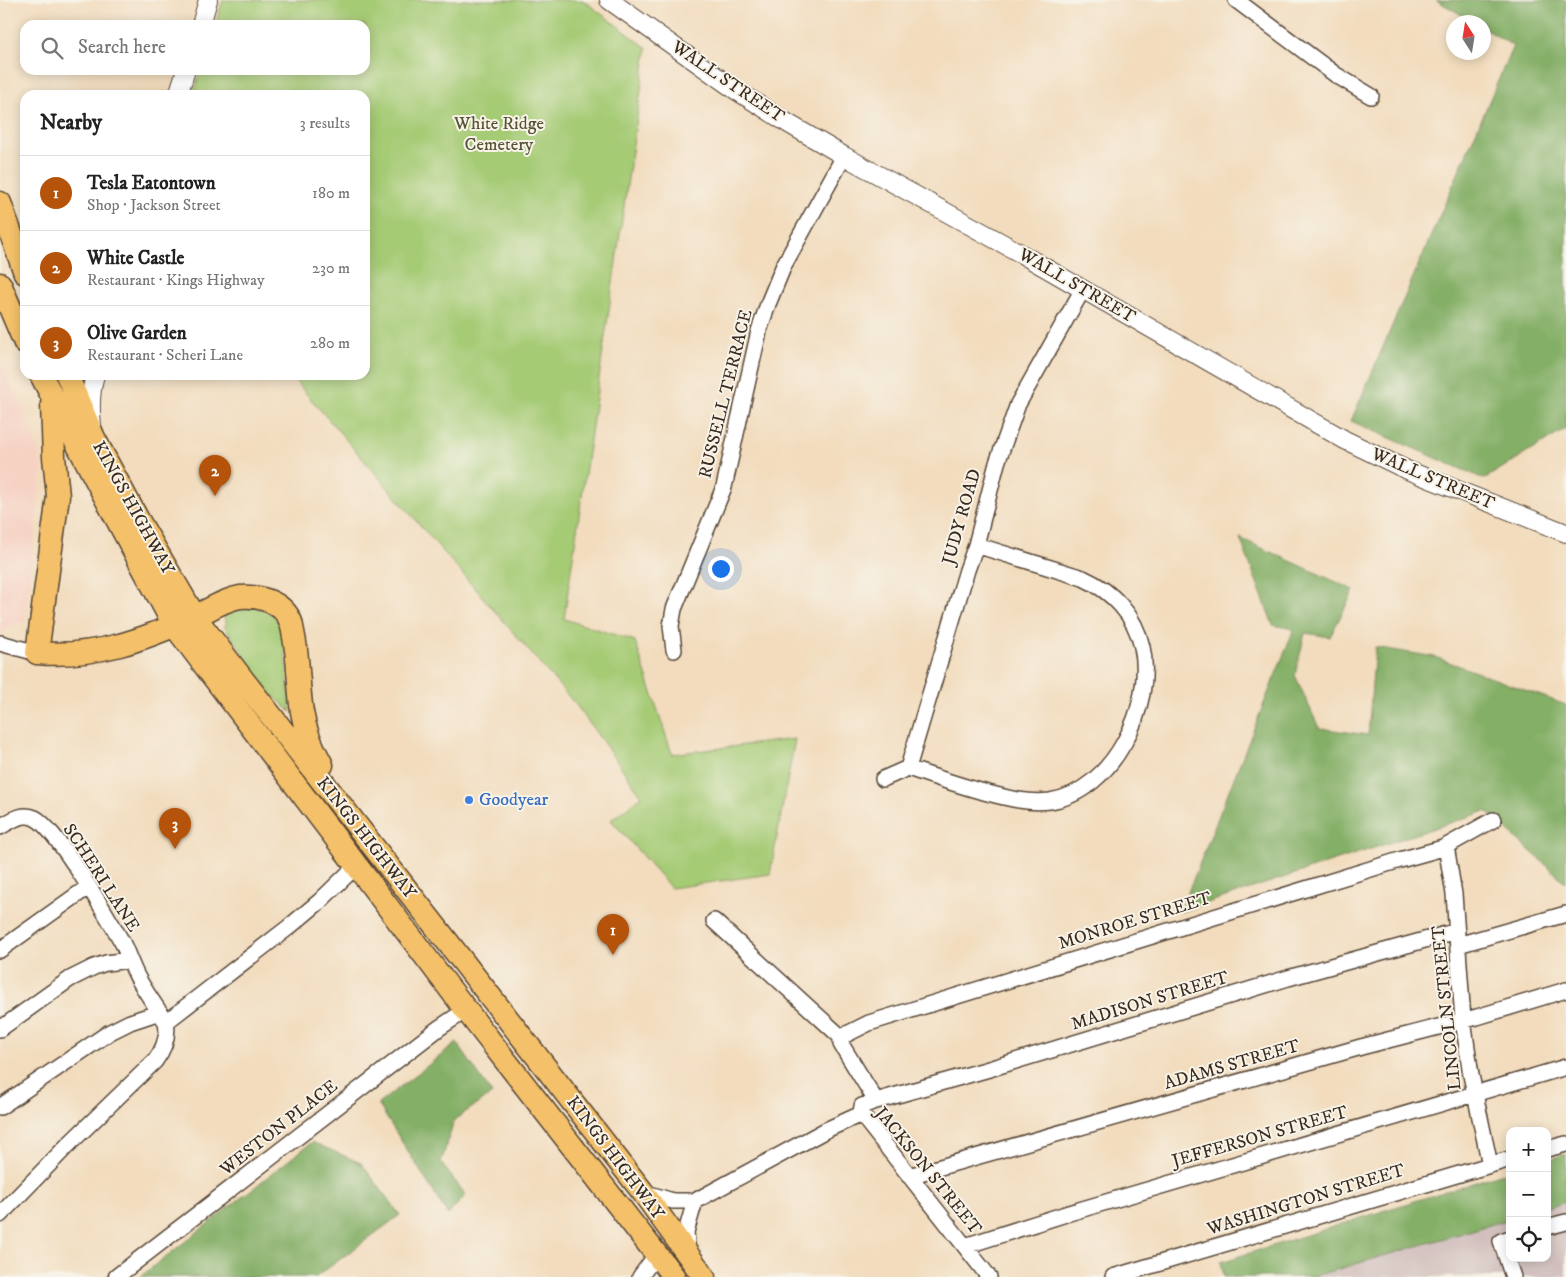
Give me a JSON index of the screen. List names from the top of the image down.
{
  "streets": {
    "main road": ["KINGS HIGHWAY"],
    "street": [
      "WALL STREET",
      "RUSSELL TERRACE",
      "JUDY ROAD",
      "SCHERI LANE",
      "MONROE STREET",
      "MADISON STREET",
      "LINCOLN STREET",
      "ADAMS STREET",
      "WESTON PLACE",
      "JEFFERSON STREET",
      "JACKSON STREET",
      "WASHINGTON STREET"
    ]
  },
  "crossings": [
    ["WALL STREET", "RUSSELL TERRACE"],
    ["WALL STREET", "JUDY ROAD"],
    ["KINGS HIGHWAY", "WESTON PLACE"],
    ["MONROE STREET", "LINCOLN STREET"],
    ["MONROE STREET", "JACKSON STREET"],
    ["MADISON STREET", "LINCOLN STREET"],
    ["MADISON STREET", "JACKSON STREET"],
    ["LINCOLN STREET", "ADAMS STREET"],
    ["LINCOLN STREET", "JEFFERSON STREET"],
    ["LINCOLN STREET", "WASHINGTON STREET"],
    ["ADAMS STREET", "JACKSON STREET"],
    ["JEFFERSON STREET", "JACKSON STREET"]
  ],
  "parks": ["White Ridge Cemetery"],
  "places": ["Goodyear"],
  "north": "top",
  "page": {
    "search": "Search here",
    "heading": ["Nearby", "3 results"],
    "list": [
      {
        "mark": "1",
        "name": "Tesla Eatontown",
        "note": "Shop · Jackson Street",
        "value": "180 m"
      },
      {
        "mark": "2",
        "name": "White Castle",
        "note": "Restaurant · Kings Highway",
        "value": "230 m"
      },
      {
        "mark": "3",
        "name": "Olive Garden",
        "note": "Restaurant · Scheri Lane",
        "value": "280 m"
      }
    ],
    "pins": ["2", "3", "1"],
    "map_buttons": ["+", "−"]
  }
}
